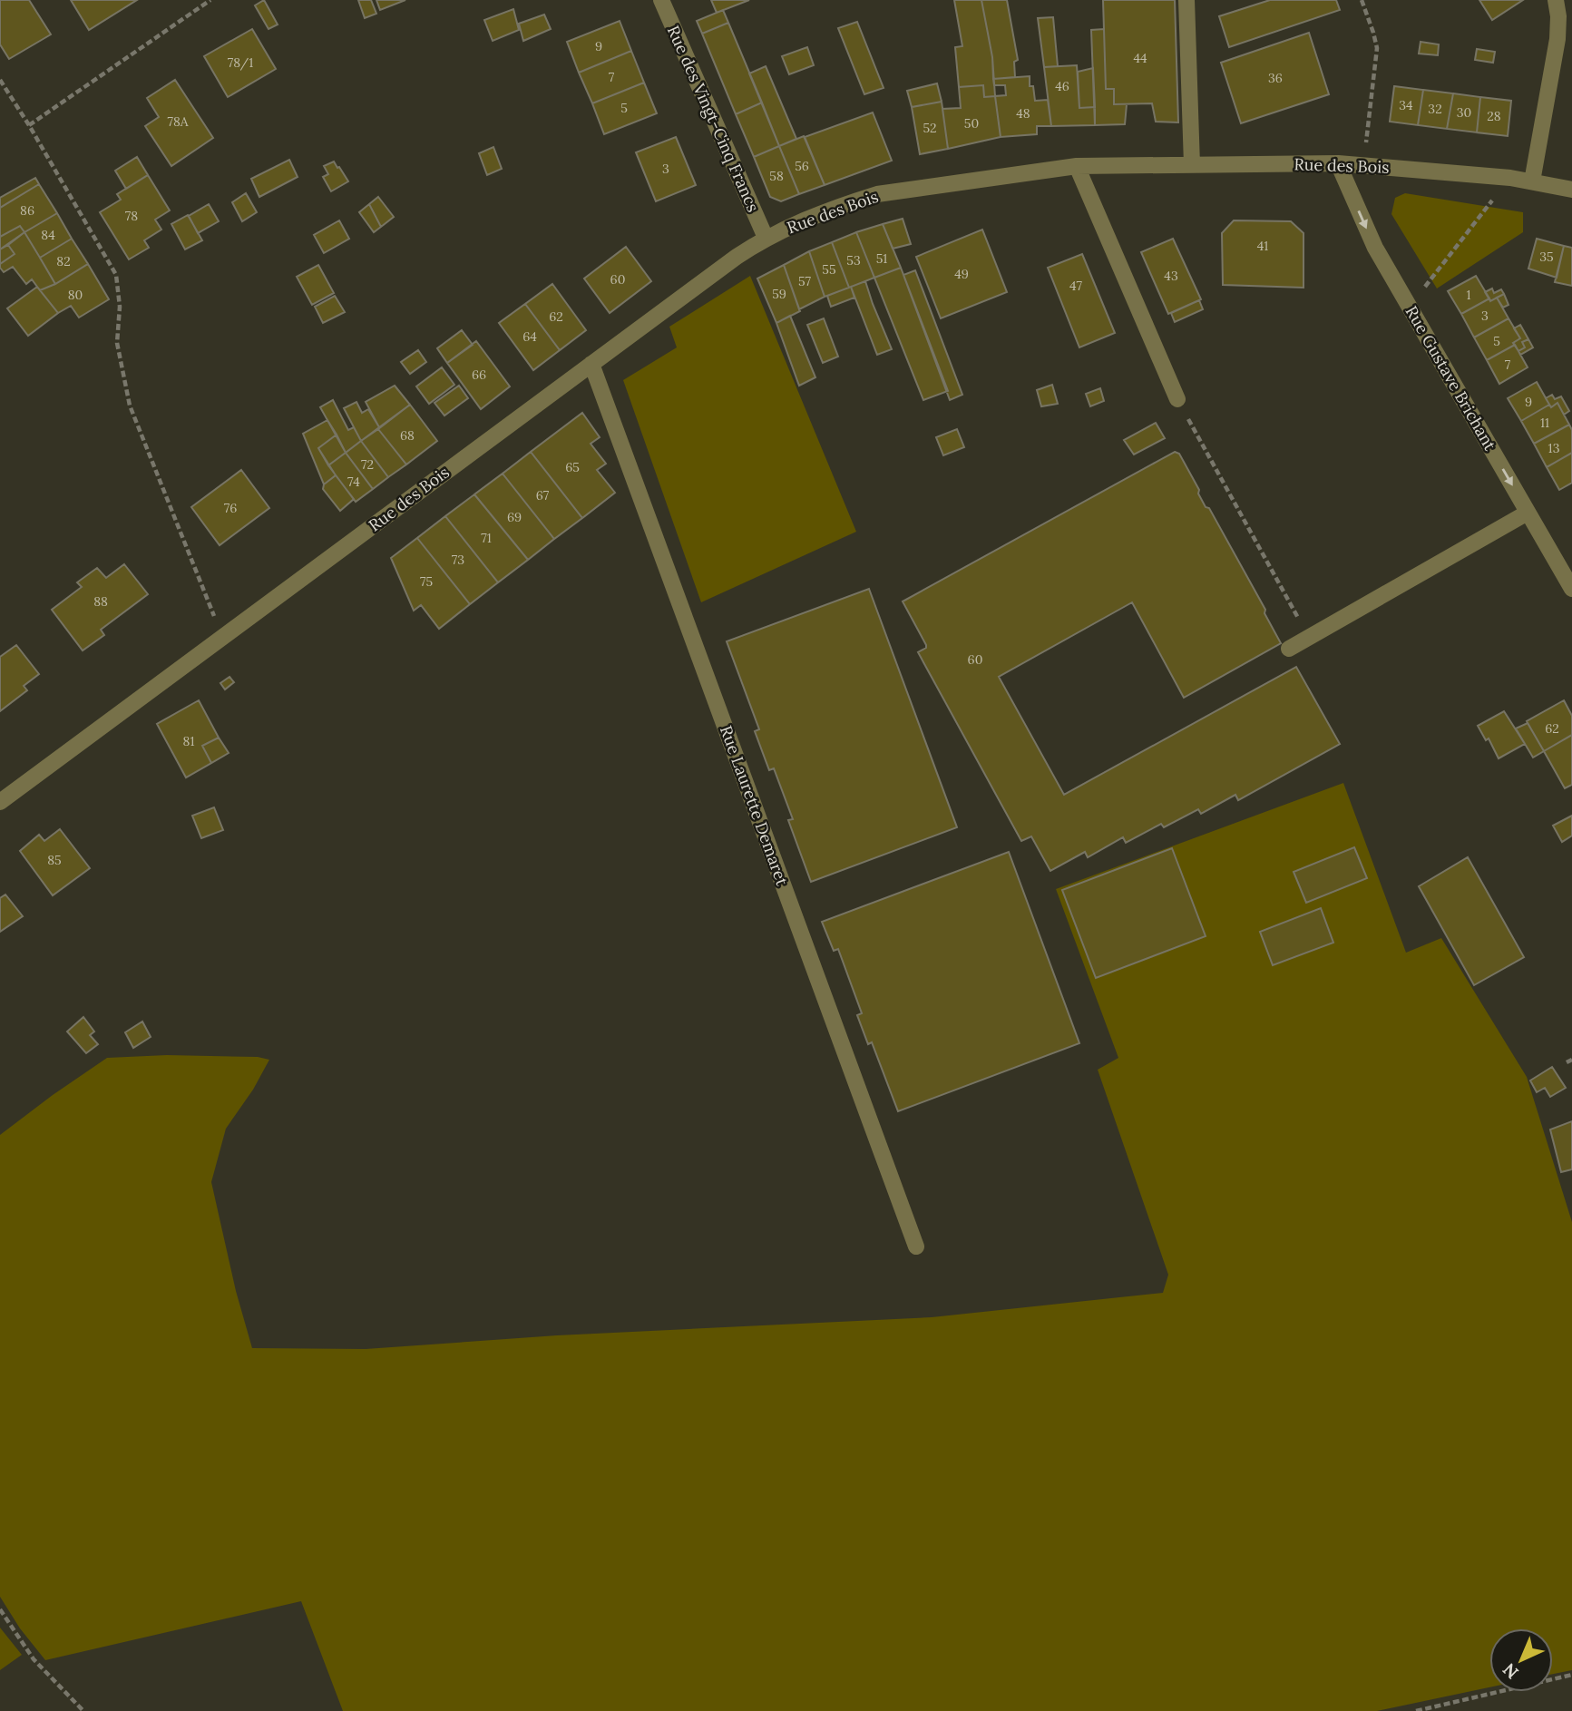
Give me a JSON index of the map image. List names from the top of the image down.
{
  "streets": {
    "street": [
      "Rue des Vingt-Cinq Francs",
      "Rue des Bois",
      "Rue Gustave Brichant",
      "Rue Laurette Demaret"
    ]
  },
  "crossings": [
    ["Rue des Vingt-Cinq Francs", "Rue des Bois"],
    ["Rue des Bois", "Rue Gustave Brichant"],
    ["Rue des Bois", "Rue Laurette Demaret"]
  ],
  "one_way": ["Rue Gustave Brichant"],
  "house_numbers": [
    "9",
    "44",
    "78/1",
    "7",
    "36",
    "46",
    "34",
    "5",
    "32",
    "30",
    "48",
    "28",
    "78A",
    "50",
    "52",
    "56",
    "3",
    "58",
    "86",
    "78",
    "84",
    "41",
    "35",
    "51",
    "53",
    "82",
    "55",
    "49",
    "43",
    "60",
    "57",
    "47",
    "59",
    "80",
    "1",
    "3",
    "62",
    "64",
    "5",
    "7",
    "66",
    "9",
    "11",
    "68",
    "13",
    "72",
    "65",
    "74",
    "67",
    "76",
    "69",
    "71",
    "73",
    "75",
    "88",
    "60",
    "62",
    "81",
    "85"
  ],
  "north": "bottom left"
}
